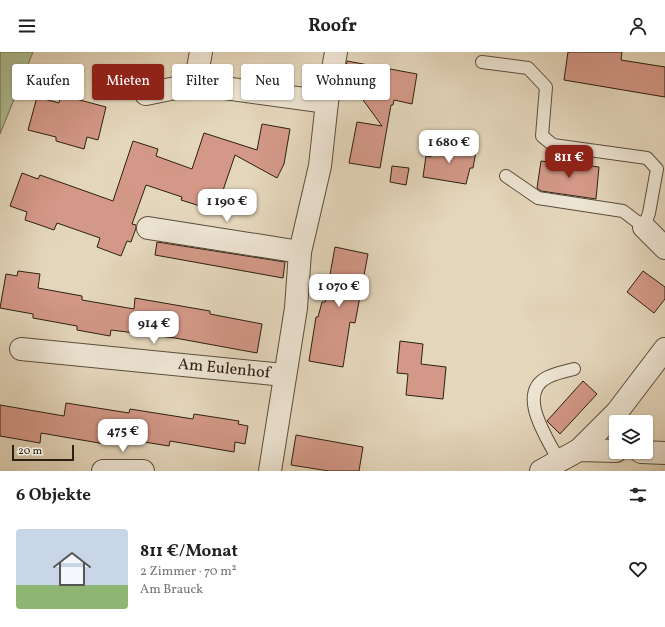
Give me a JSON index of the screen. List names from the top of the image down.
{
  "streets": {
    "street": ["Am Eulenhof"]
  },
  "scale_bar": "20 m",
  "page": {
    "header": "Roofr",
    "chip": [
      "Kaufen",
      "Mieten",
      "Filter",
      "Neu",
      "Wohnung"
    ],
    "price": [
      "1 680 €",
      "811 €",
      "1 190 €",
      "1 070 €",
      "914 €",
      "475 €"
    ],
    "scale": "20 m",
    "heading": "6 Objekte",
    "list": [
      {
        "name": "811 €/Monat",
        "note": "2 Zimmer · 70 m² · Am Brauck"
      }
    ]
  }
}
